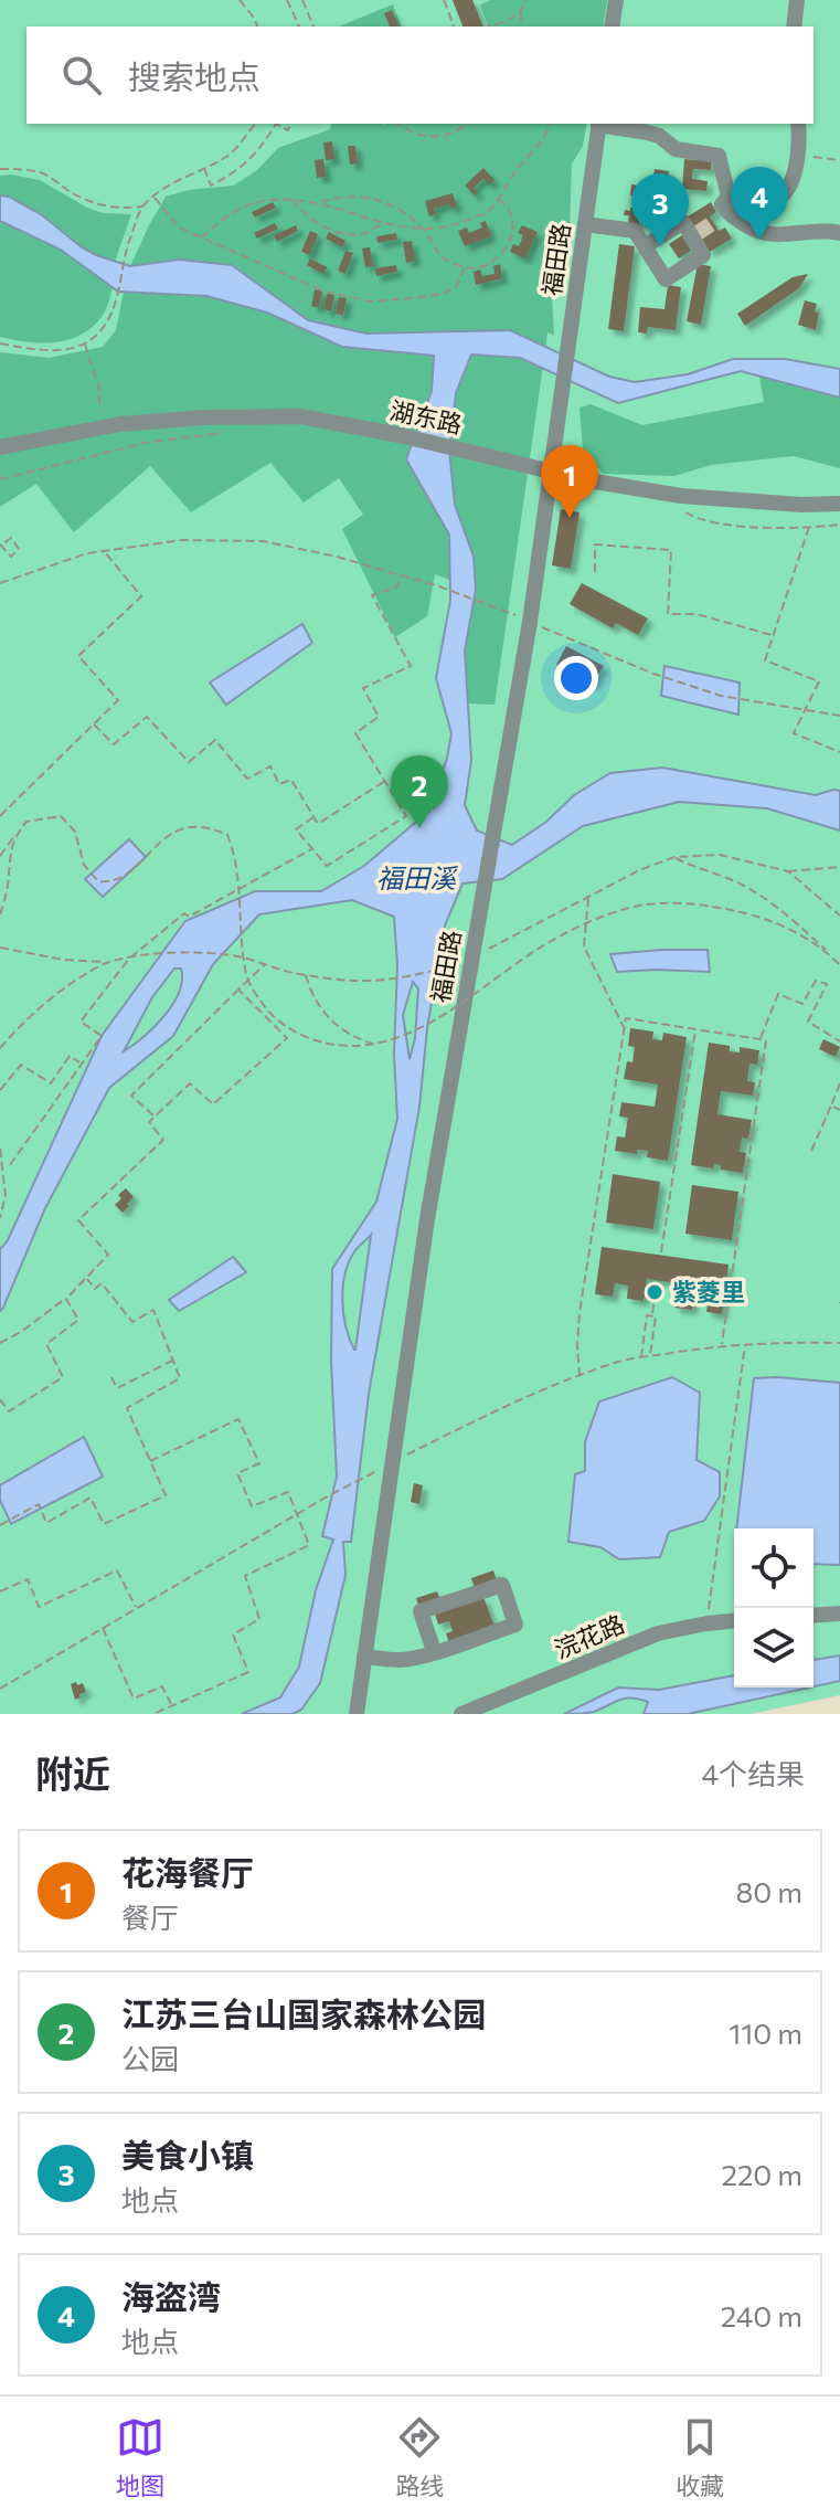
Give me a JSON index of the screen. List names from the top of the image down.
{
  "streets": {
    "street": ["福田路", "湖东路", "浣花路"]
  },
  "crossings": [
    ["福田路", "湖东路"]
  ],
  "water": ["福田溪"],
  "places": ["紫菱里"],
  "page": {
    "search": "搜索地点",
    "pins": [
      "4",
      "3",
      "1",
      "2"
    ],
    "heading": ["附近", "4个结果"],
    "list": [
      {
        "mark": "1",
        "name": "花海餐厅",
        "note": "餐厅",
        "value": "80 m"
      },
      {
        "mark": "2",
        "name": "江苏三台山国家森林公园",
        "note": "公园",
        "value": "110 m"
      },
      {
        "mark": "3",
        "name": "美食小镇",
        "note": "地点",
        "value": "220 m"
      },
      {
        "mark": "4",
        "name": "海盗湾",
        "note": "地点",
        "value": "240 m"
      }
    ],
    "nav": ["地图", "路线", "收藏"]
  }
}
